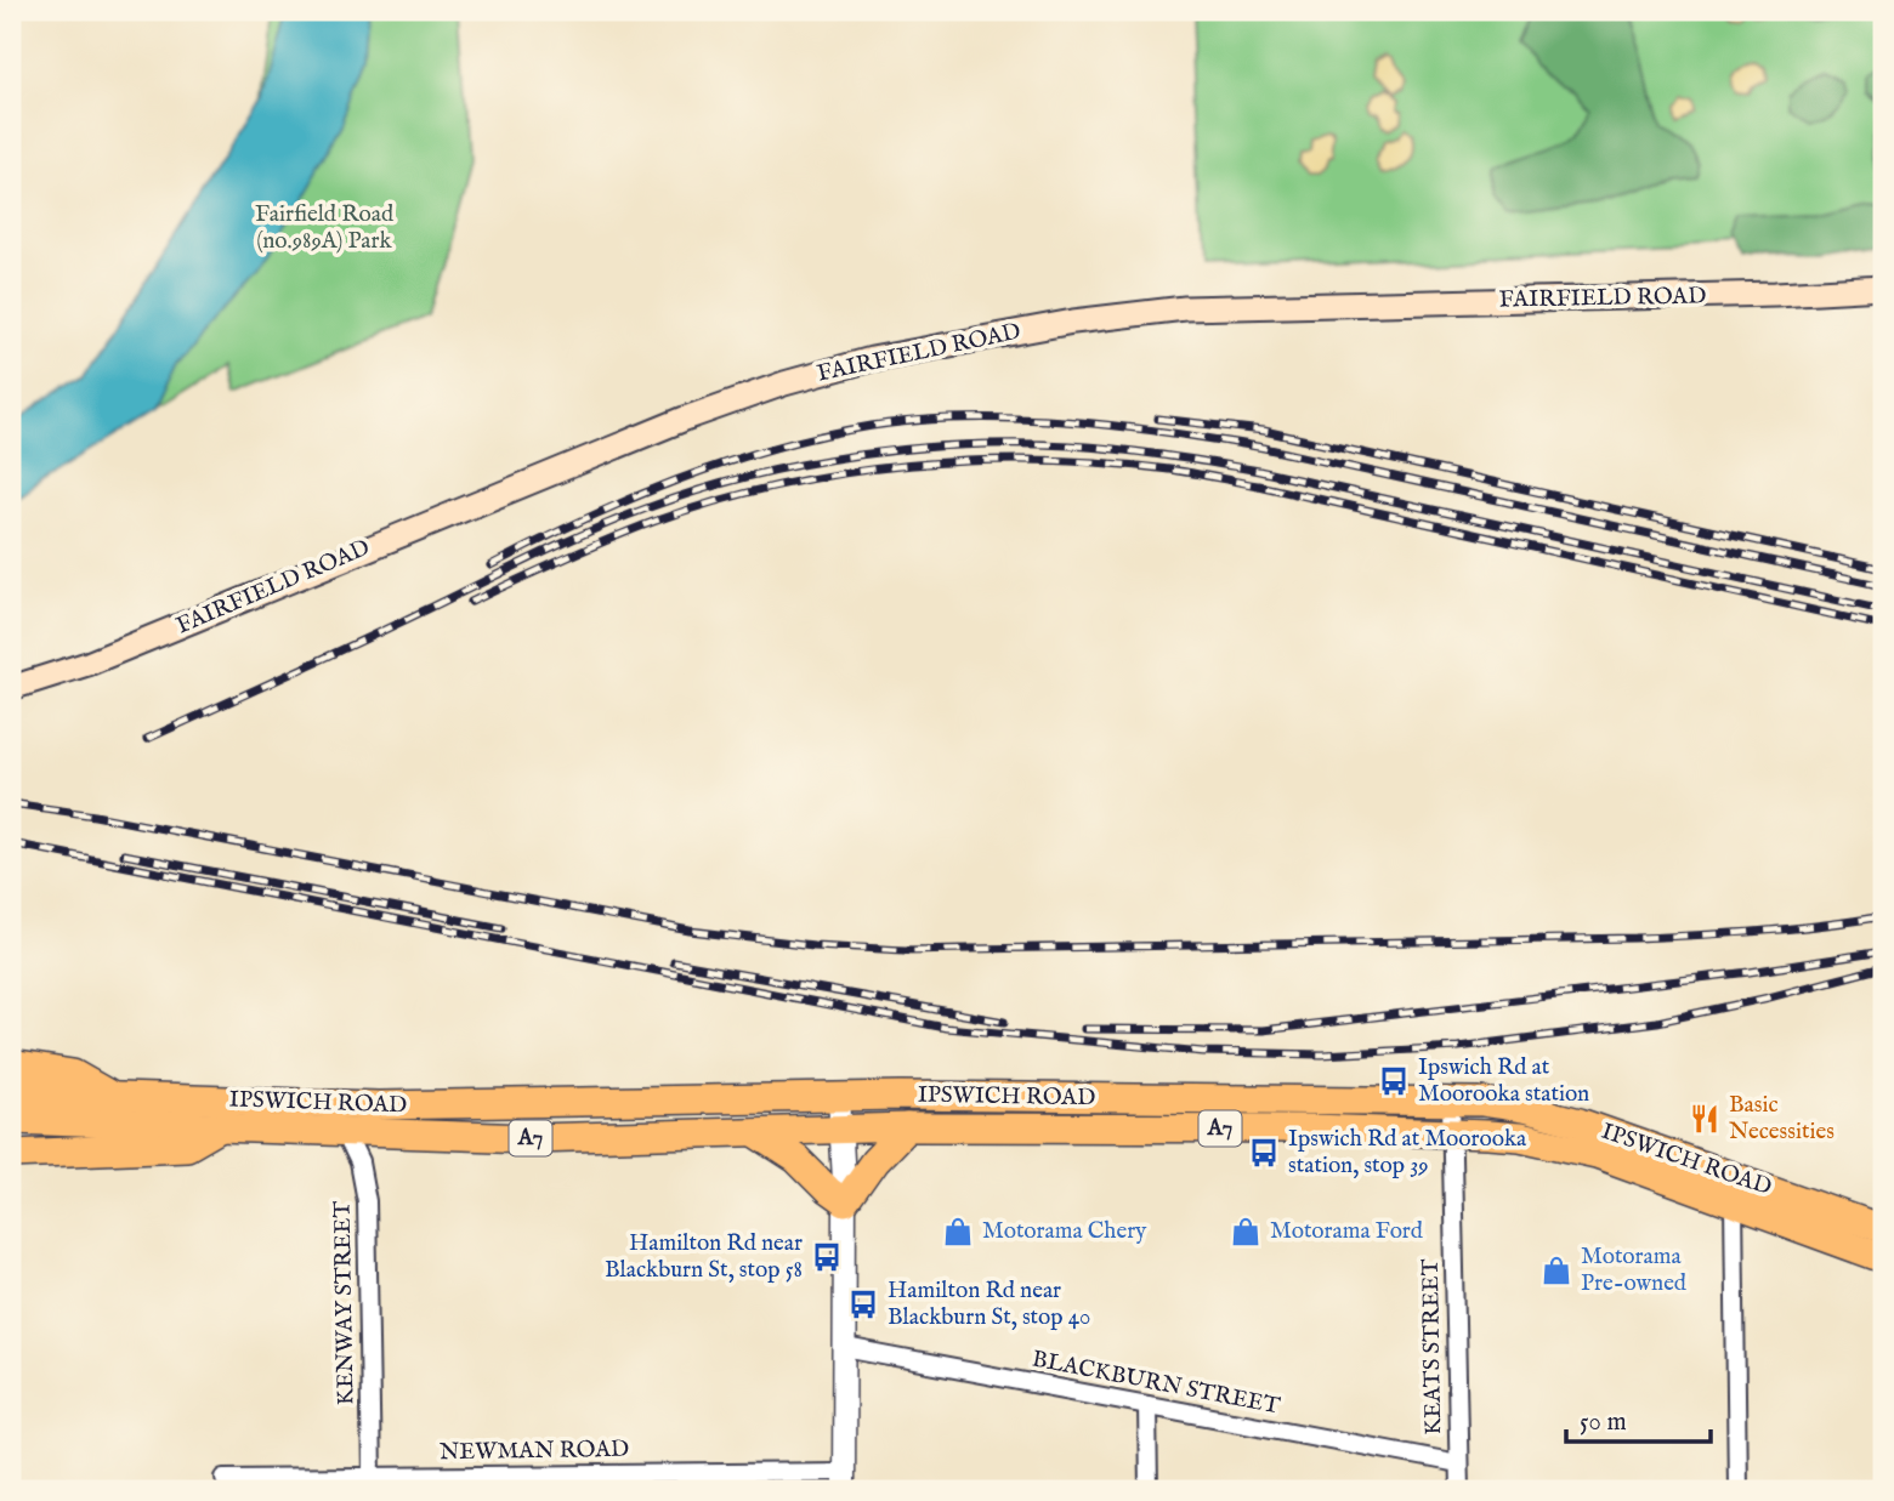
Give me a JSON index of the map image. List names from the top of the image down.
{
  "streets": {
    "highway": ["IPSWICH ROAD", "A7"],
    "main road": ["FAIRFIELD ROAD"],
    "street": [
      "KENWAY STREET",
      "KEATS STREET",
      "BLACKBURN STREET",
      "NEWMAN ROAD"
    ]
  },
  "crossings": [
    ["IPSWICH ROAD", "A7"],
    ["IPSWICH ROAD", "KENWAY STREET"],
    ["IPSWICH ROAD", "KEATS STREET"],
    ["KENWAY STREET", "NEWMAN ROAD"],
    ["KEATS STREET", "BLACKBURN STREET"]
  ],
  "parks": ["Fairfield Road (no.989A) Park"],
  "places": {
    "bus stop": [
      "Ipswich Rd at Moorooka station",
      "Ipswich Rd at Moorooka station, stop 39",
      "Hamilton Rd near Blackburn St, stop 58",
      "Hamilton Rd near Blackburn St, stop 40"
    ],
    "restaurant": ["Basic Necessities"],
    "shop": ["Motorama Chery", "Motorama Ford", "Motorama Pre-owned"]
  },
  "scale_bar": "50 m"
}
